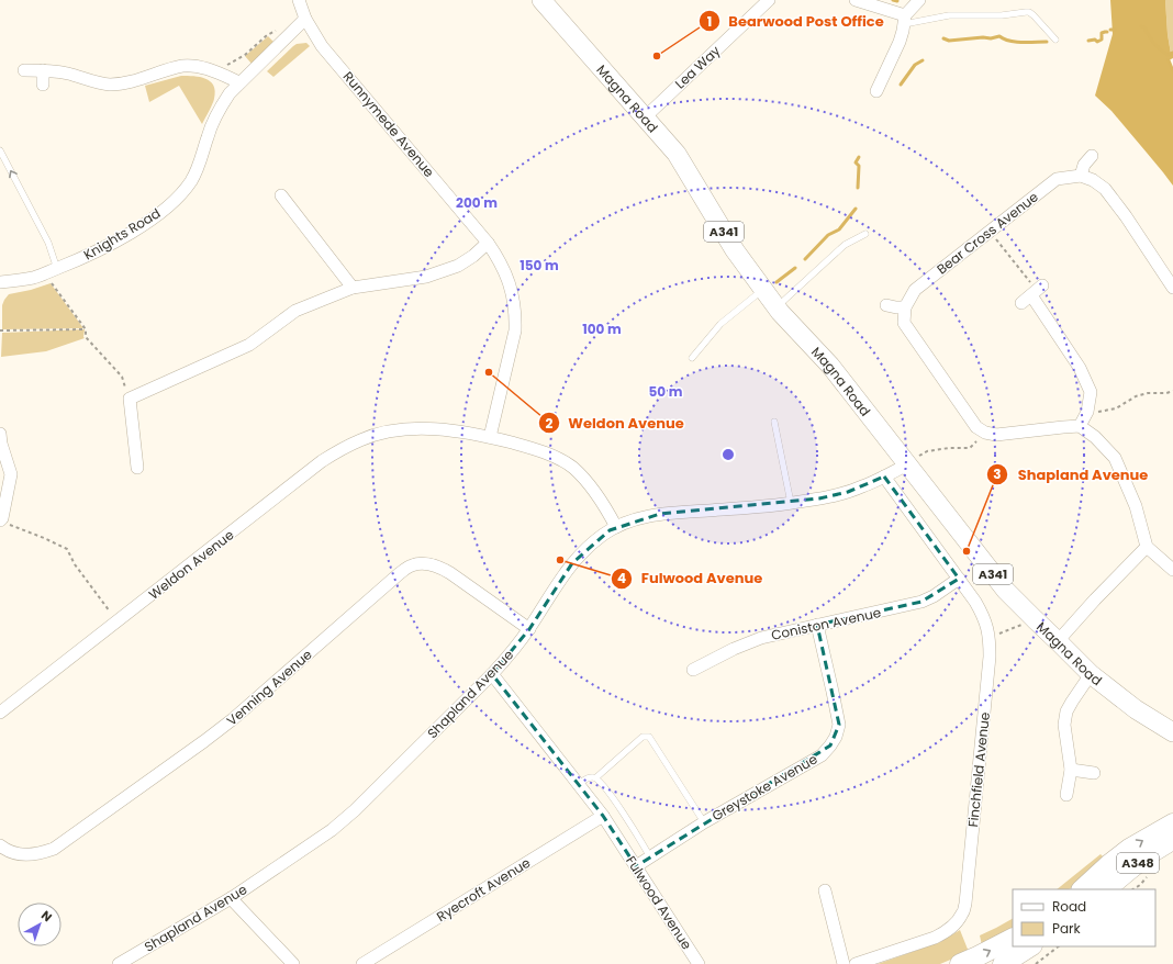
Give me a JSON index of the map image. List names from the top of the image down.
{
  "streets": {
    "highway": ["A348"],
    "main road": ["Magna Road", "A341"],
    "street": [
      "Lea Way",
      "Runnymede Avenue",
      "Bear Cross Avenue",
      "Knights Road",
      "Weldon Avenue",
      "Coniston Avenue",
      "Venning Avenue",
      "Shapland Avenue",
      "Finchfield Avenue",
      "Greystoke Avenue",
      "Ryecroft Avenue",
      "Fulwood Avenue"
    ]
  },
  "crossings": [
    ["Lea Way", "Magna Road"],
    ["Magna Road", "Shapland Avenue"],
    ["Runnymede Avenue", "Knights Road"],
    ["Runnymede Avenue", "Weldon Avenue"],
    ["Weldon Avenue", "Shapland Avenue"],
    ["Coniston Avenue", "Finchfield Avenue"],
    ["Coniston Avenue", "Greystoke Avenue"],
    ["Venning Avenue", "Shapland Avenue"],
    ["Shapland Avenue", "Fulwood Avenue"],
    ["Greystoke Avenue", "Fulwood Avenue"],
    ["Ryecroft Avenue", "Fulwood Avenue"]
  ],
  "places": [
    "Bearwood Post Office",
    "Weldon Avenue",
    "Shapland Avenue",
    "Fulwood Avenue"
  ],
  "legend": ["Road", "Park"],
  "north": "top right",
  "rings": [
    "200 m",
    "150 m",
    "100 m",
    "50 m"
  ]
}
